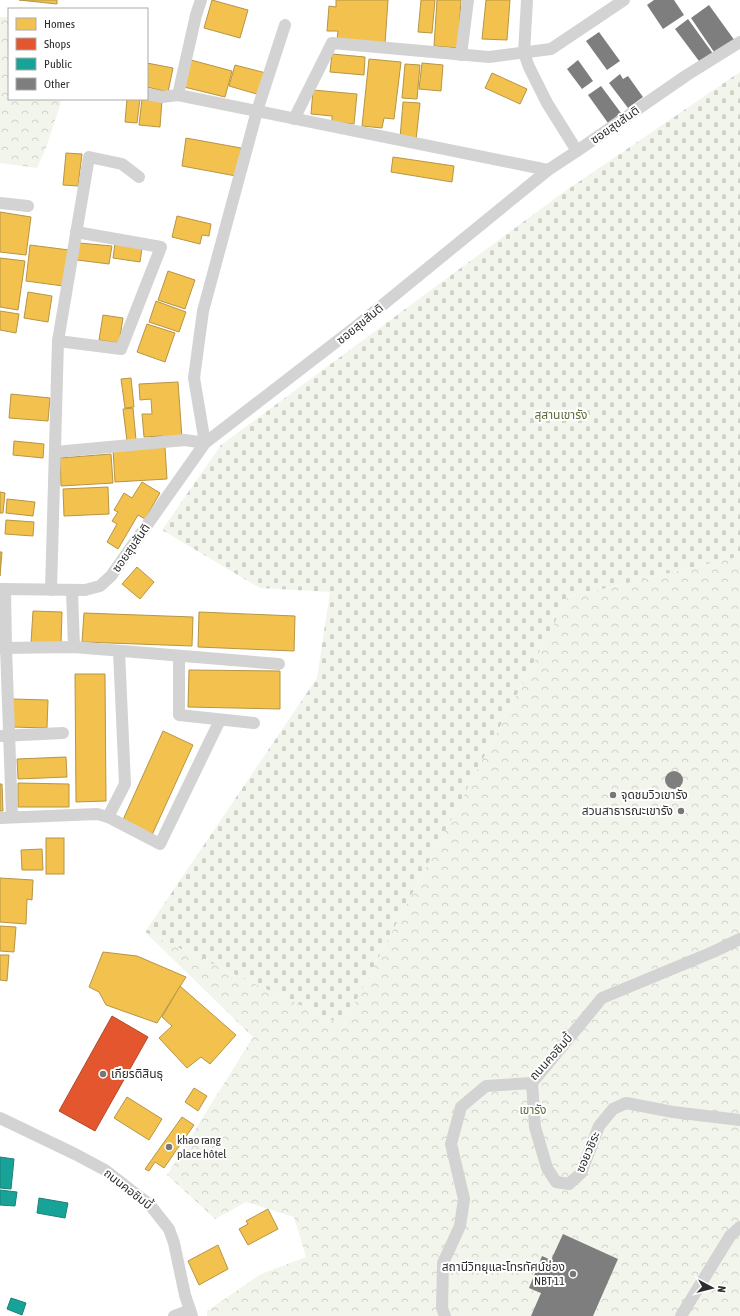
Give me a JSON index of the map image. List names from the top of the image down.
{
  "streets": {
    "street": ["ซอยสุขสันติ", "ถนนคอซิมบี้", "ซอยวชิระ"]
  },
  "crossings": [
    ["ถนนคอซิมบี้", "ซอยวชิระ"]
  ],
  "parks": ["สุสานเขารัง", "เขารัง"],
  "places": [
    "จุดชมวิวเขารัง",
    "สวนสาธารณะเขารัง",
    "เกียรติสินธุ",
    "khao rang place hôtel",
    "สถานีวิทยุและโทรทัศน์ช่อง NBT 11"
  ],
  "legend": [
    "Homes",
    "Shops",
    "Public",
    "Other"
  ],
  "north": "right"
}
